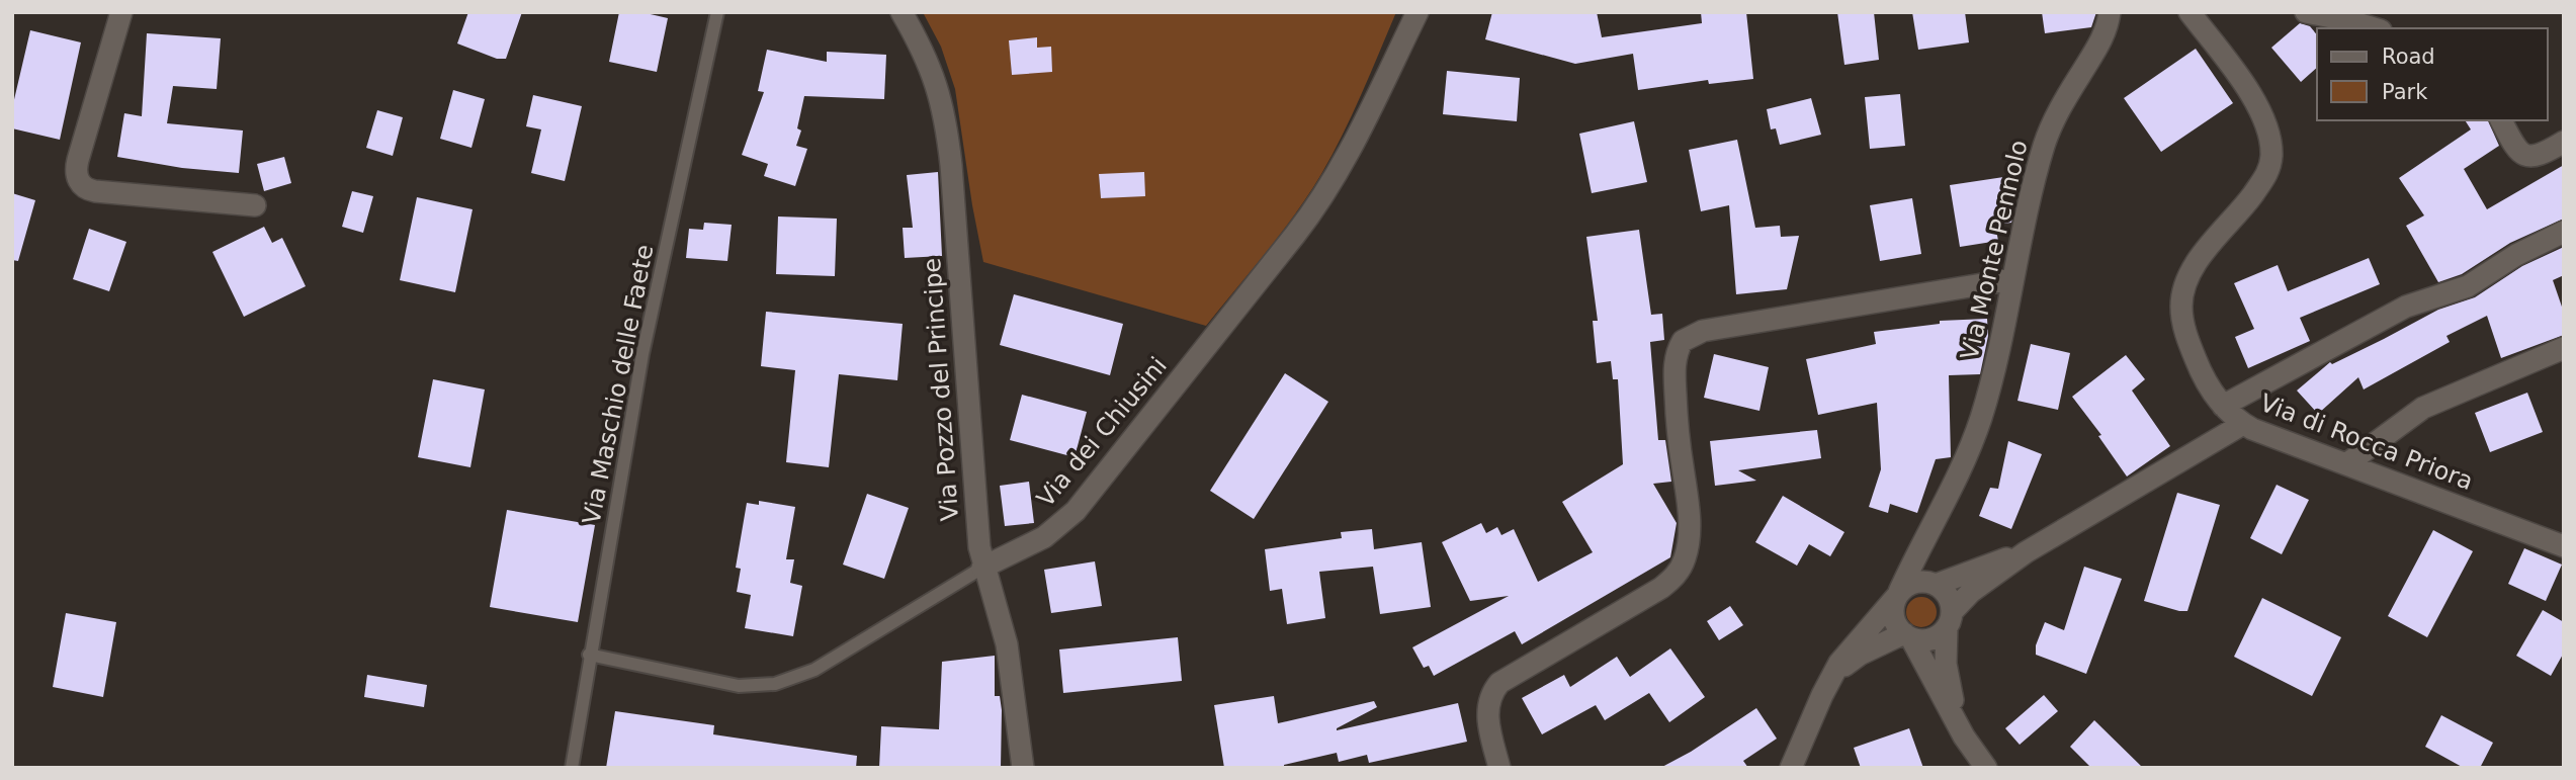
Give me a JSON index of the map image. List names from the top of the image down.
{
  "streets": {
    "street": [
      "Via Monte Pennolo",
      "Via Pozzo del Principe",
      "Via dei Chiusini",
      "Via di Rocca Priora"
    ],
    "lane": ["Via Maschio delle Faete"]
  },
  "crossings": [
    ["Via Maschio delle Faete", "Via dei Chiusini"],
    ["Via Pozzo del Principe", "Via dei Chiusini"]
  ],
  "legend": ["Road", "Park"]
}
